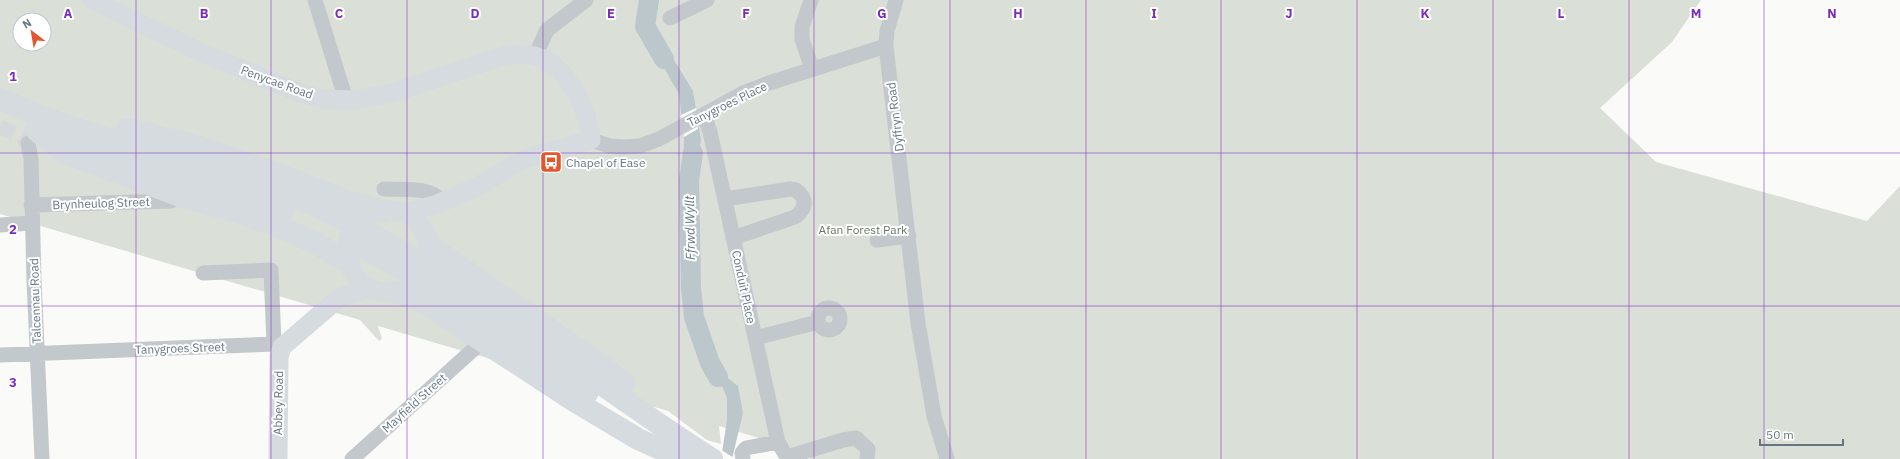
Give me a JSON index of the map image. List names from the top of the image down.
{
  "streets": {
    "main road": ["Penycae Road", "Abbey Road"],
    "street": [
      "Tanygroes Place",
      "Dyffryn Road",
      "Brynheulog Street",
      "Conduit Place",
      "Talcennau Road",
      "Tanygroes Street",
      "Mayfield Street"
    ]
  },
  "crossings": [
    ["Penycae Road", "Tanygroes Place"],
    ["Tanygroes Place", "Dyffryn Road"],
    ["Tanygroes Place", "Conduit Place"],
    ["Brynheulog Street", "Talcennau Road"],
    ["Talcennau Road", "Tanygroes Street"],
    ["Tanygroes Street", "Abbey Road"]
  ],
  "water": ["Ffrwd Wyllt"],
  "parks": ["Afan Forest Park"],
  "places": {
    "bus stop": ["Chapel of Ease"]
  },
  "scale_bar": "50 m",
  "north": "top left",
  "grid": {
    "columns": [
      "A",
      "B",
      "C",
      "D",
      "E",
      "F",
      "G",
      "H",
      "I",
      "J",
      "K",
      "L",
      "M",
      "N"
    ],
    "rows": ["1", "2", "3"]
  }
}
